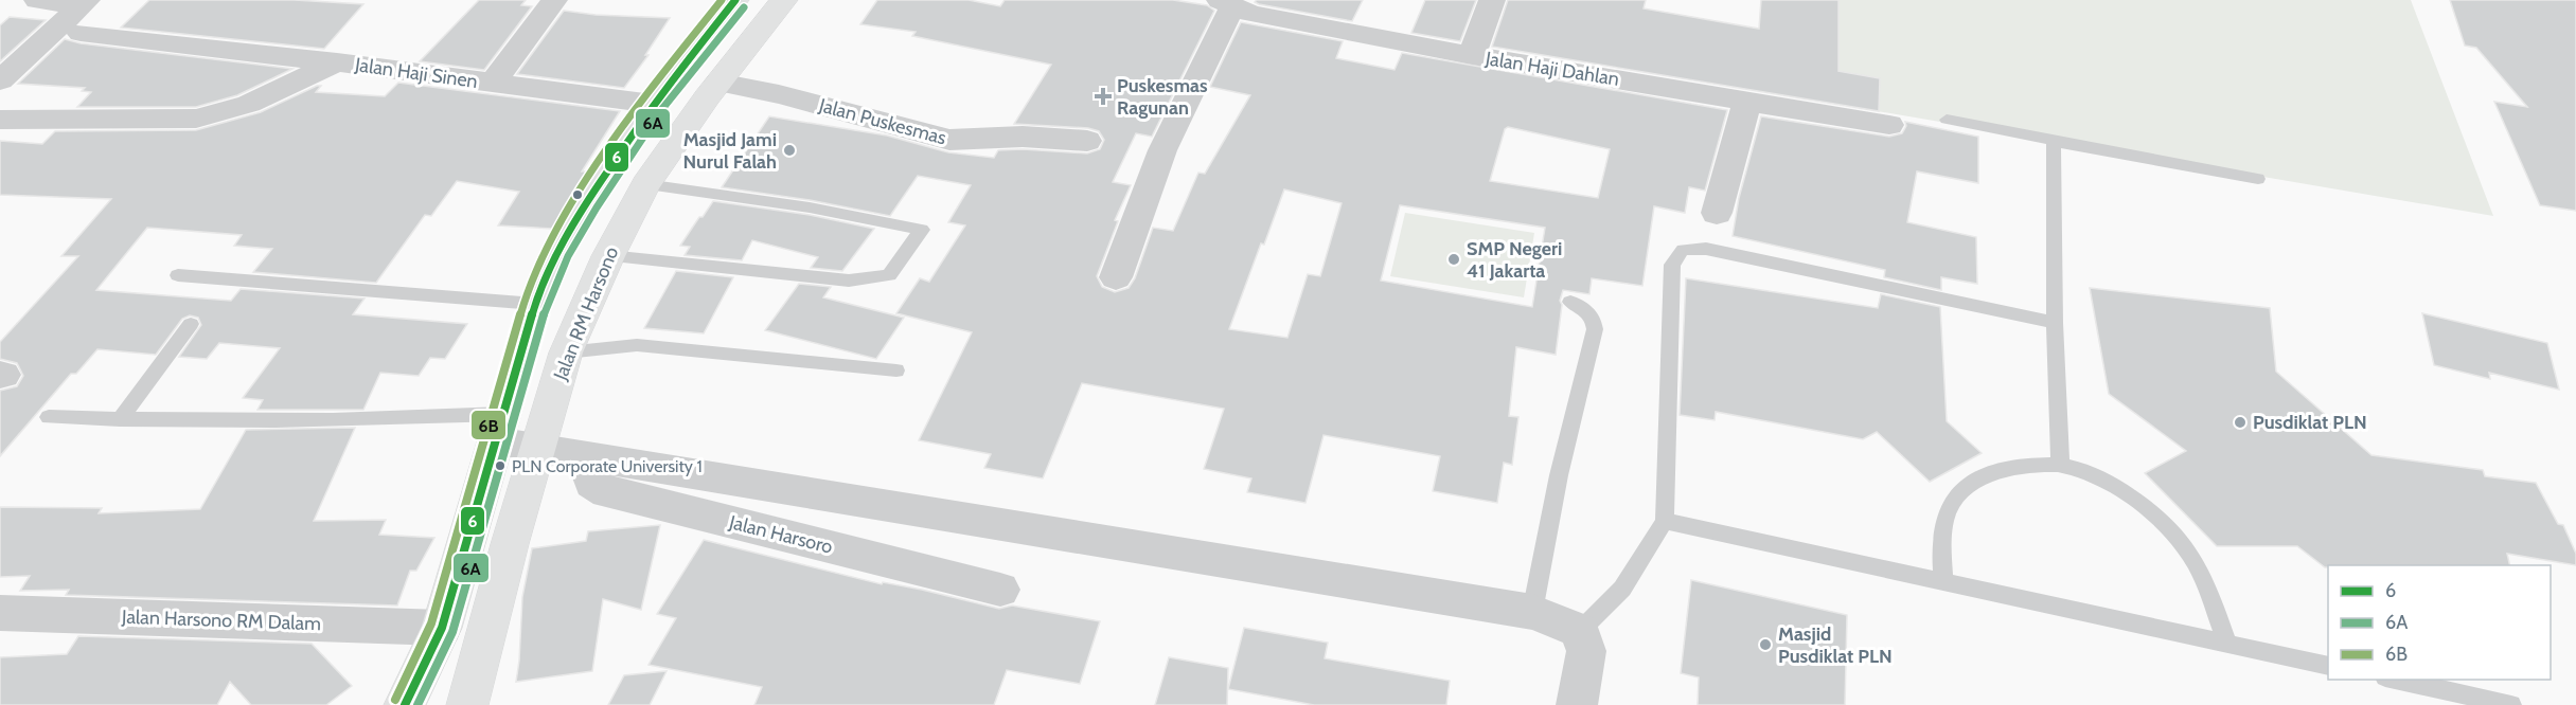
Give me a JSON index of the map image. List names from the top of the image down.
{
  "streets": {
    "main road": ["Jalan RM Harsono"],
    "street": [
      "Jalan Haji Dahlan",
      "Jalan Haji Sinen",
      "Jalan Puskesmas",
      "Jalan Harsoro",
      "Jalan Harsono RM Dalam"
    ]
  },
  "crossings": [
    ["Jalan Puskesmas", "Jalan RM Harsono"]
  ],
  "places": {
    "health": ["Puskesmas Ragunan"],
    "other": [
      "Masjid Jami Nurul Falah",
      "SMP Negeri 41 Jakarta",
      "Pusdiklat PLN",
      "PLN Corporate University 1",
      "Masjid Pusdiklat PLN"
    ]
  },
  "lines": ["transit line 6", "transit line 6B", "transit line 6A"],
  "legend": ["6", "6A", "6B"]
}
